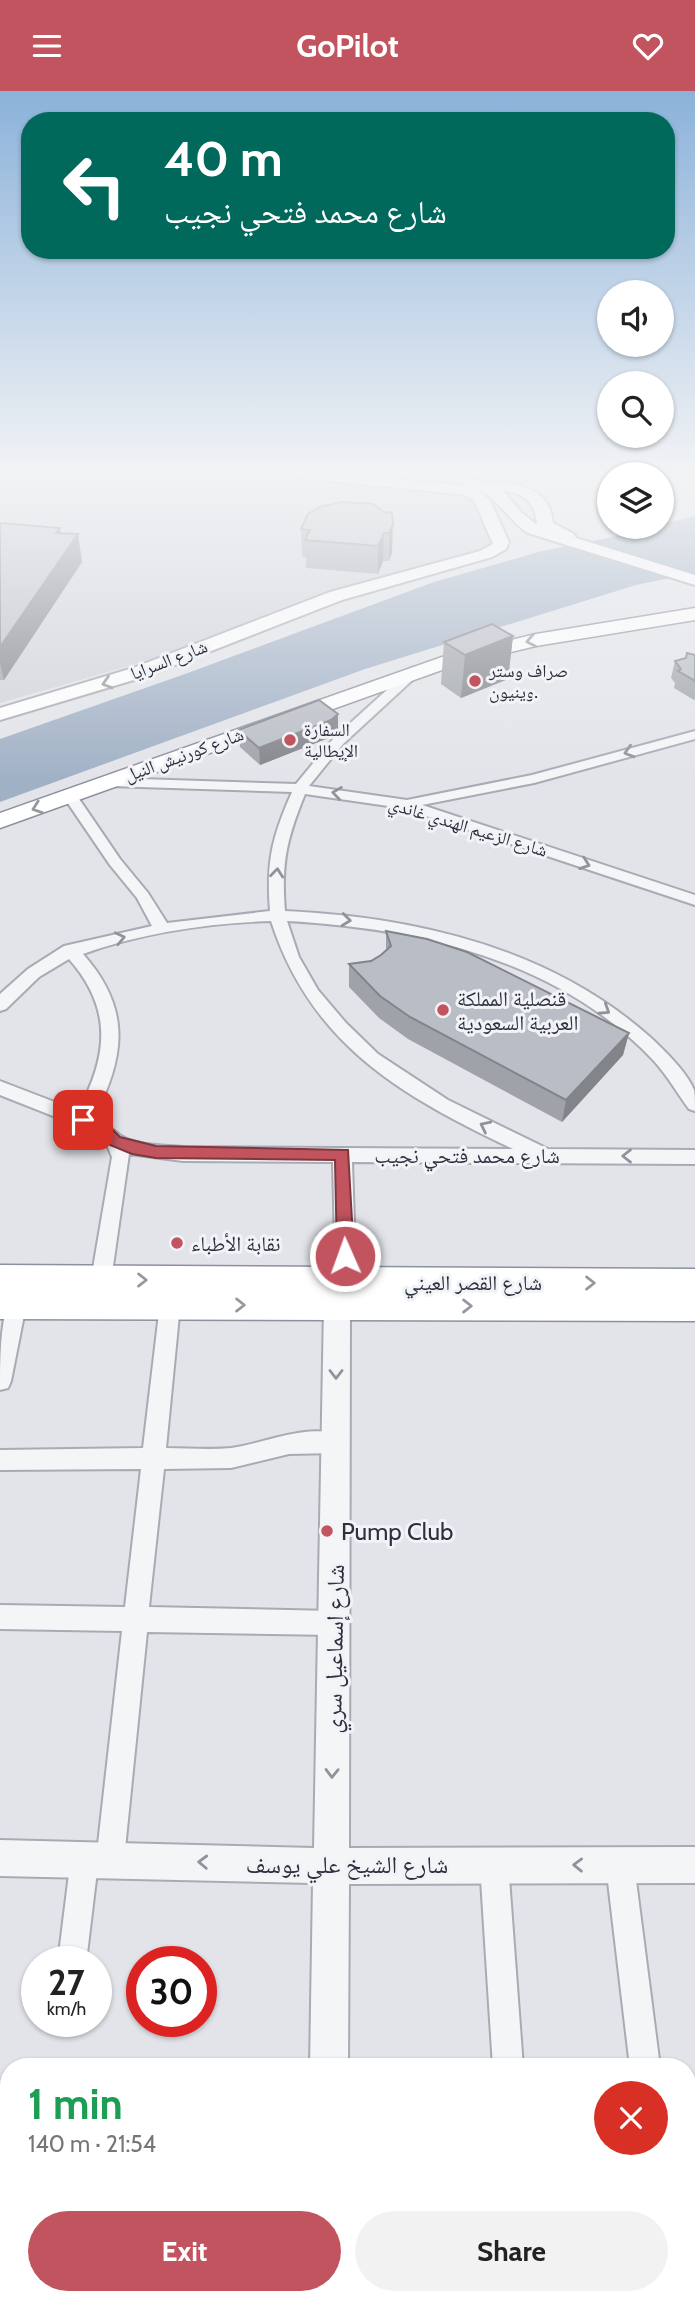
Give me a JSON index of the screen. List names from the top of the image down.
{
  "streets": {
    "highway": ["شارع كورنيش النيل", "شارع القصر العيني"],
    "main road": ["شارع السرايا"],
    "street": [
      "شارع الزعيم الهندي غاندي",
      "شارع محمد فتحي نجيب",
      "شارع إسماعيل سري",
      "شارع الشيخ علي يوسف"
    ]
  },
  "crossings": [
    ["شارع كورنيش النيل", "شارع الزعيم الهندي غاندي"],
    ["شارع القصر العيني", "شارع إسماعيل سري"],
    ["شارع إسماعيل سري", "شارع الشيخ علي يوسف"]
  ],
  "one_way": [
    "شارع السرايا",
    "شارع كورنيش النيل",
    "شارع القصر العيني",
    "شارع الشيخ علي يوسف"
  ],
  "places": [
    "صراف وستر وينيون.",
    "السفارة الإيطالية",
    "قنصلية المملكة العربية السعودية",
    "نقابة الأطباء",
    "Pump Club"
  ],
  "page": {
    "header": "GoPilot",
    "turn": ["40 m", "شارع محمد فتحي نجيب"],
    "speed": "27 km/h",
    "limit": "30",
    "heading": ["1 min", "140 m · 21:54"],
    "buttons": ["Exit", "Share"]
  }
}
